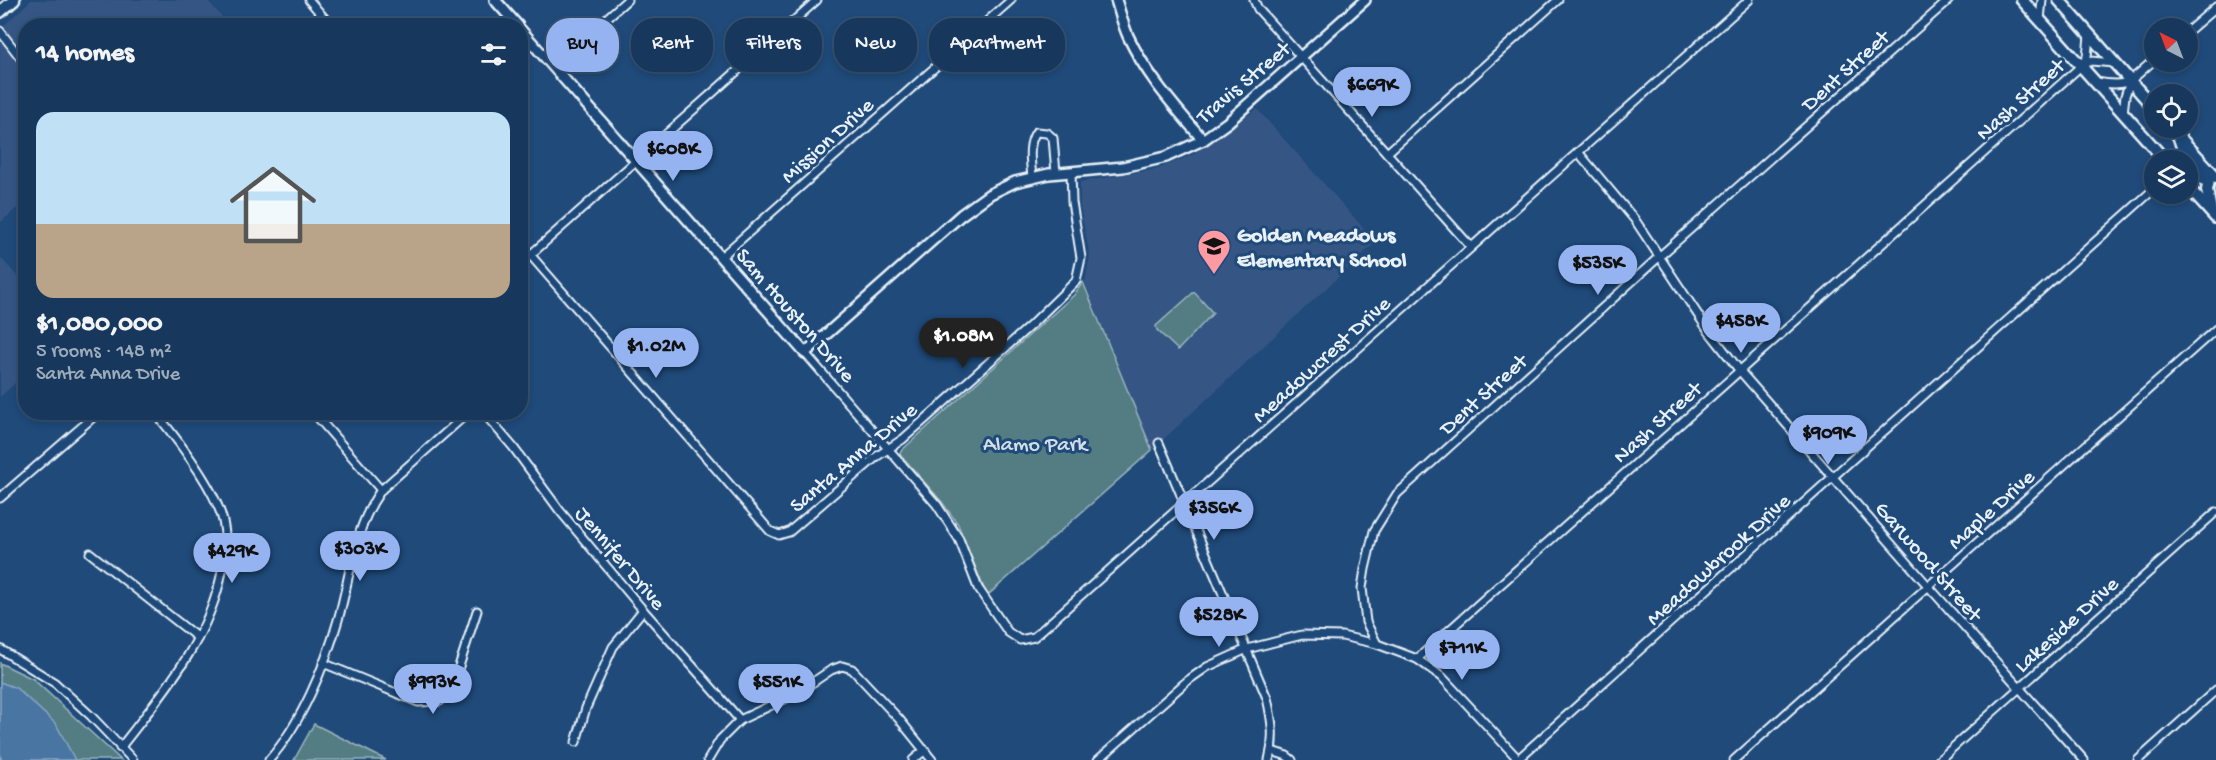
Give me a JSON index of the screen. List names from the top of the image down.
{
  "streets": {
    "street": [
      "Dent Street",
      "Travis Street",
      "Nash Street",
      "Mission Drive",
      "Sam Houston Drive",
      "Meadowcrest Drive",
      "Santa Anna Drive",
      "Maple Drive",
      "Jennifer Drive",
      "Meadowbrook Drive",
      "Garwood Street",
      "Lakeside Drive"
    ]
  },
  "crossings": [
    ["Dent Street", "Garwood Street"],
    ["Travis Street", "Sam Houston Drive"],
    ["Travis Street", "Santa Anna Drive"],
    ["Nash Street", "Garwood Street"],
    ["Mission Drive", "Sam Houston Drive"],
    ["Sam Houston Drive", "Meadowcrest Drive"],
    ["Sam Houston Drive", "Santa Anna Drive"],
    ["Meadowcrest Drive", "Garwood Street"],
    ["Maple Drive", "Garwood Street"],
    ["Meadowbrook Drive", "Garwood Street"],
    ["Garwood Street", "Lakeside Drive"]
  ],
  "parks": ["Alamo Park"],
  "places": {
    "school or university": ["Golden Meadows Elementary School"]
  },
  "north": "top left",
  "page": {
    "chip": [
      "Buy",
      "Rent",
      "Filters",
      "New",
      "Apartment"
    ],
    "heading": "14 homes",
    "price": [
      "$669K",
      "$608K",
      "$535K",
      "$458K",
      "$1.08M",
      "$1.02M",
      "$909K",
      "$356K",
      "$303K",
      "$429K",
      "$528K",
      "$711K",
      "$993K",
      "$551K"
    ],
    "list": [
      {
        "name": "$1,080,000",
        "note": "5 rooms · 148 m² · Santa Anna Drive"
      }
    ]
  }
}
